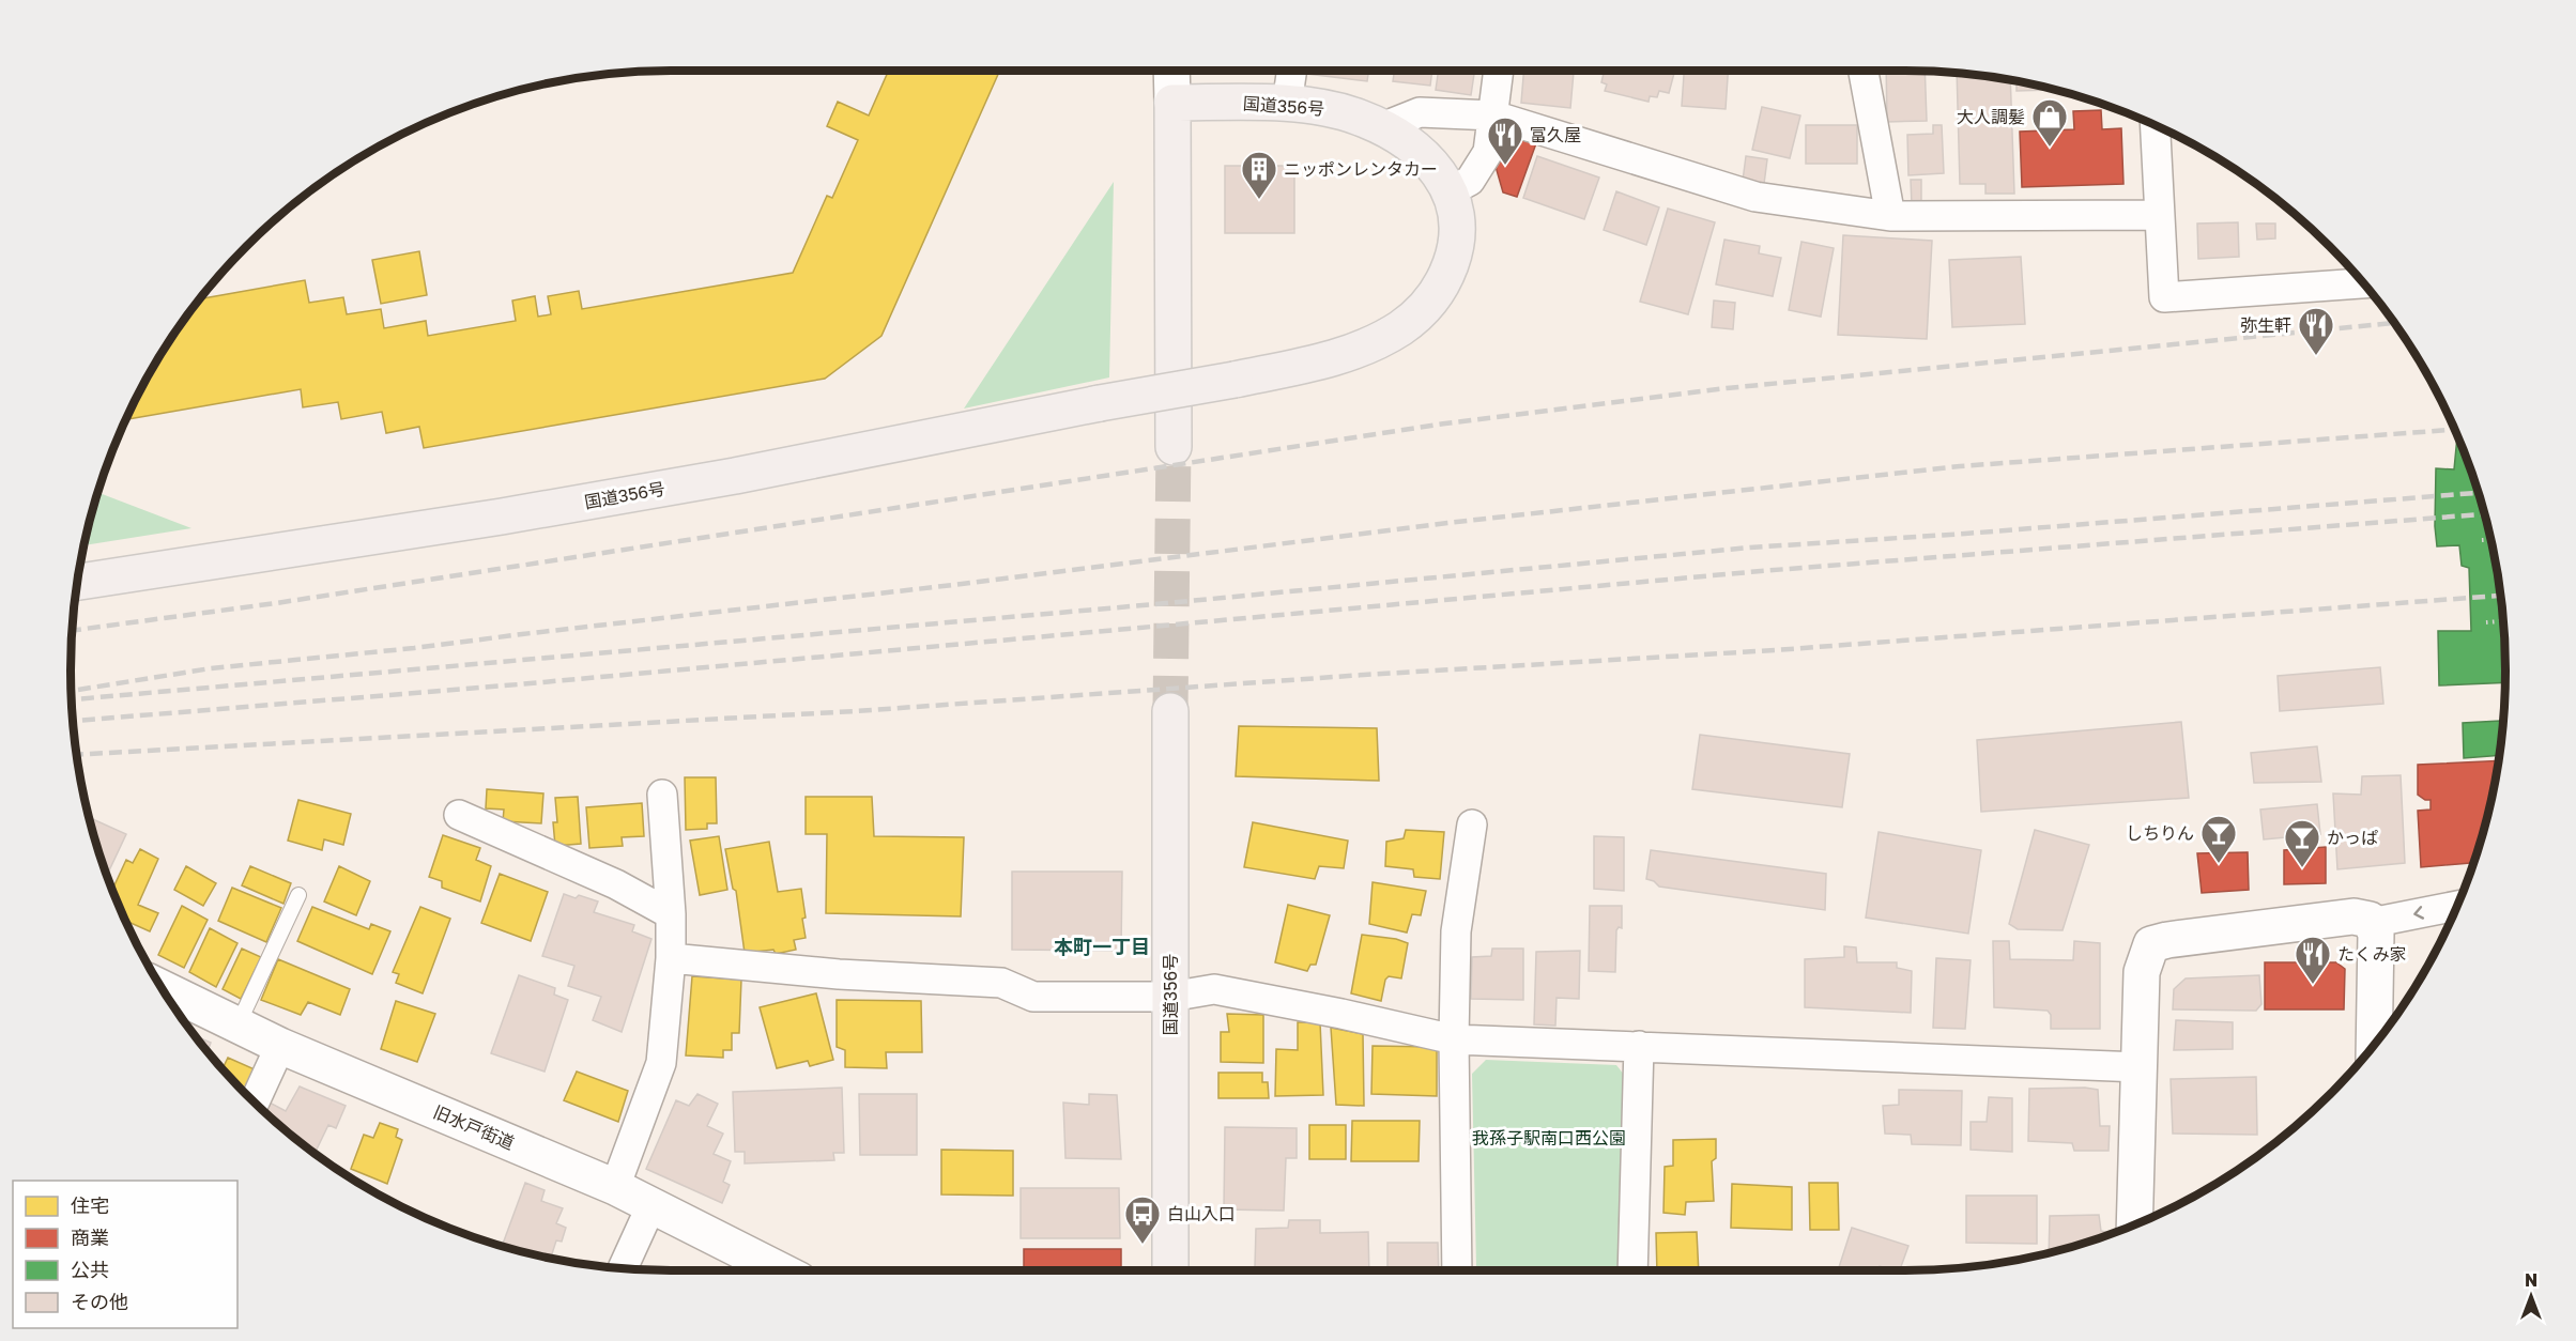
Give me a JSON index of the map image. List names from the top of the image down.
{
  "streets": {
    "highway": ["国道356号"],
    "street": ["旧水戸街道"]
  },
  "districts": ["本町一丁目"],
  "parks": ["我孫子駅南口西公園"],
  "places": {
    "shop": ["大人調髪"],
    "restaurant": ["富久屋", "弥生軒", "たくみ家"],
    "building": ["ニッポンレンタカー"],
    "bar": ["しちりん", "かっぱ"],
    "bus stop": ["白山入口"]
  },
  "legend": [
    "住宅",
    "商業",
    "公共",
    "その他"
  ],
  "north": "top"
}
